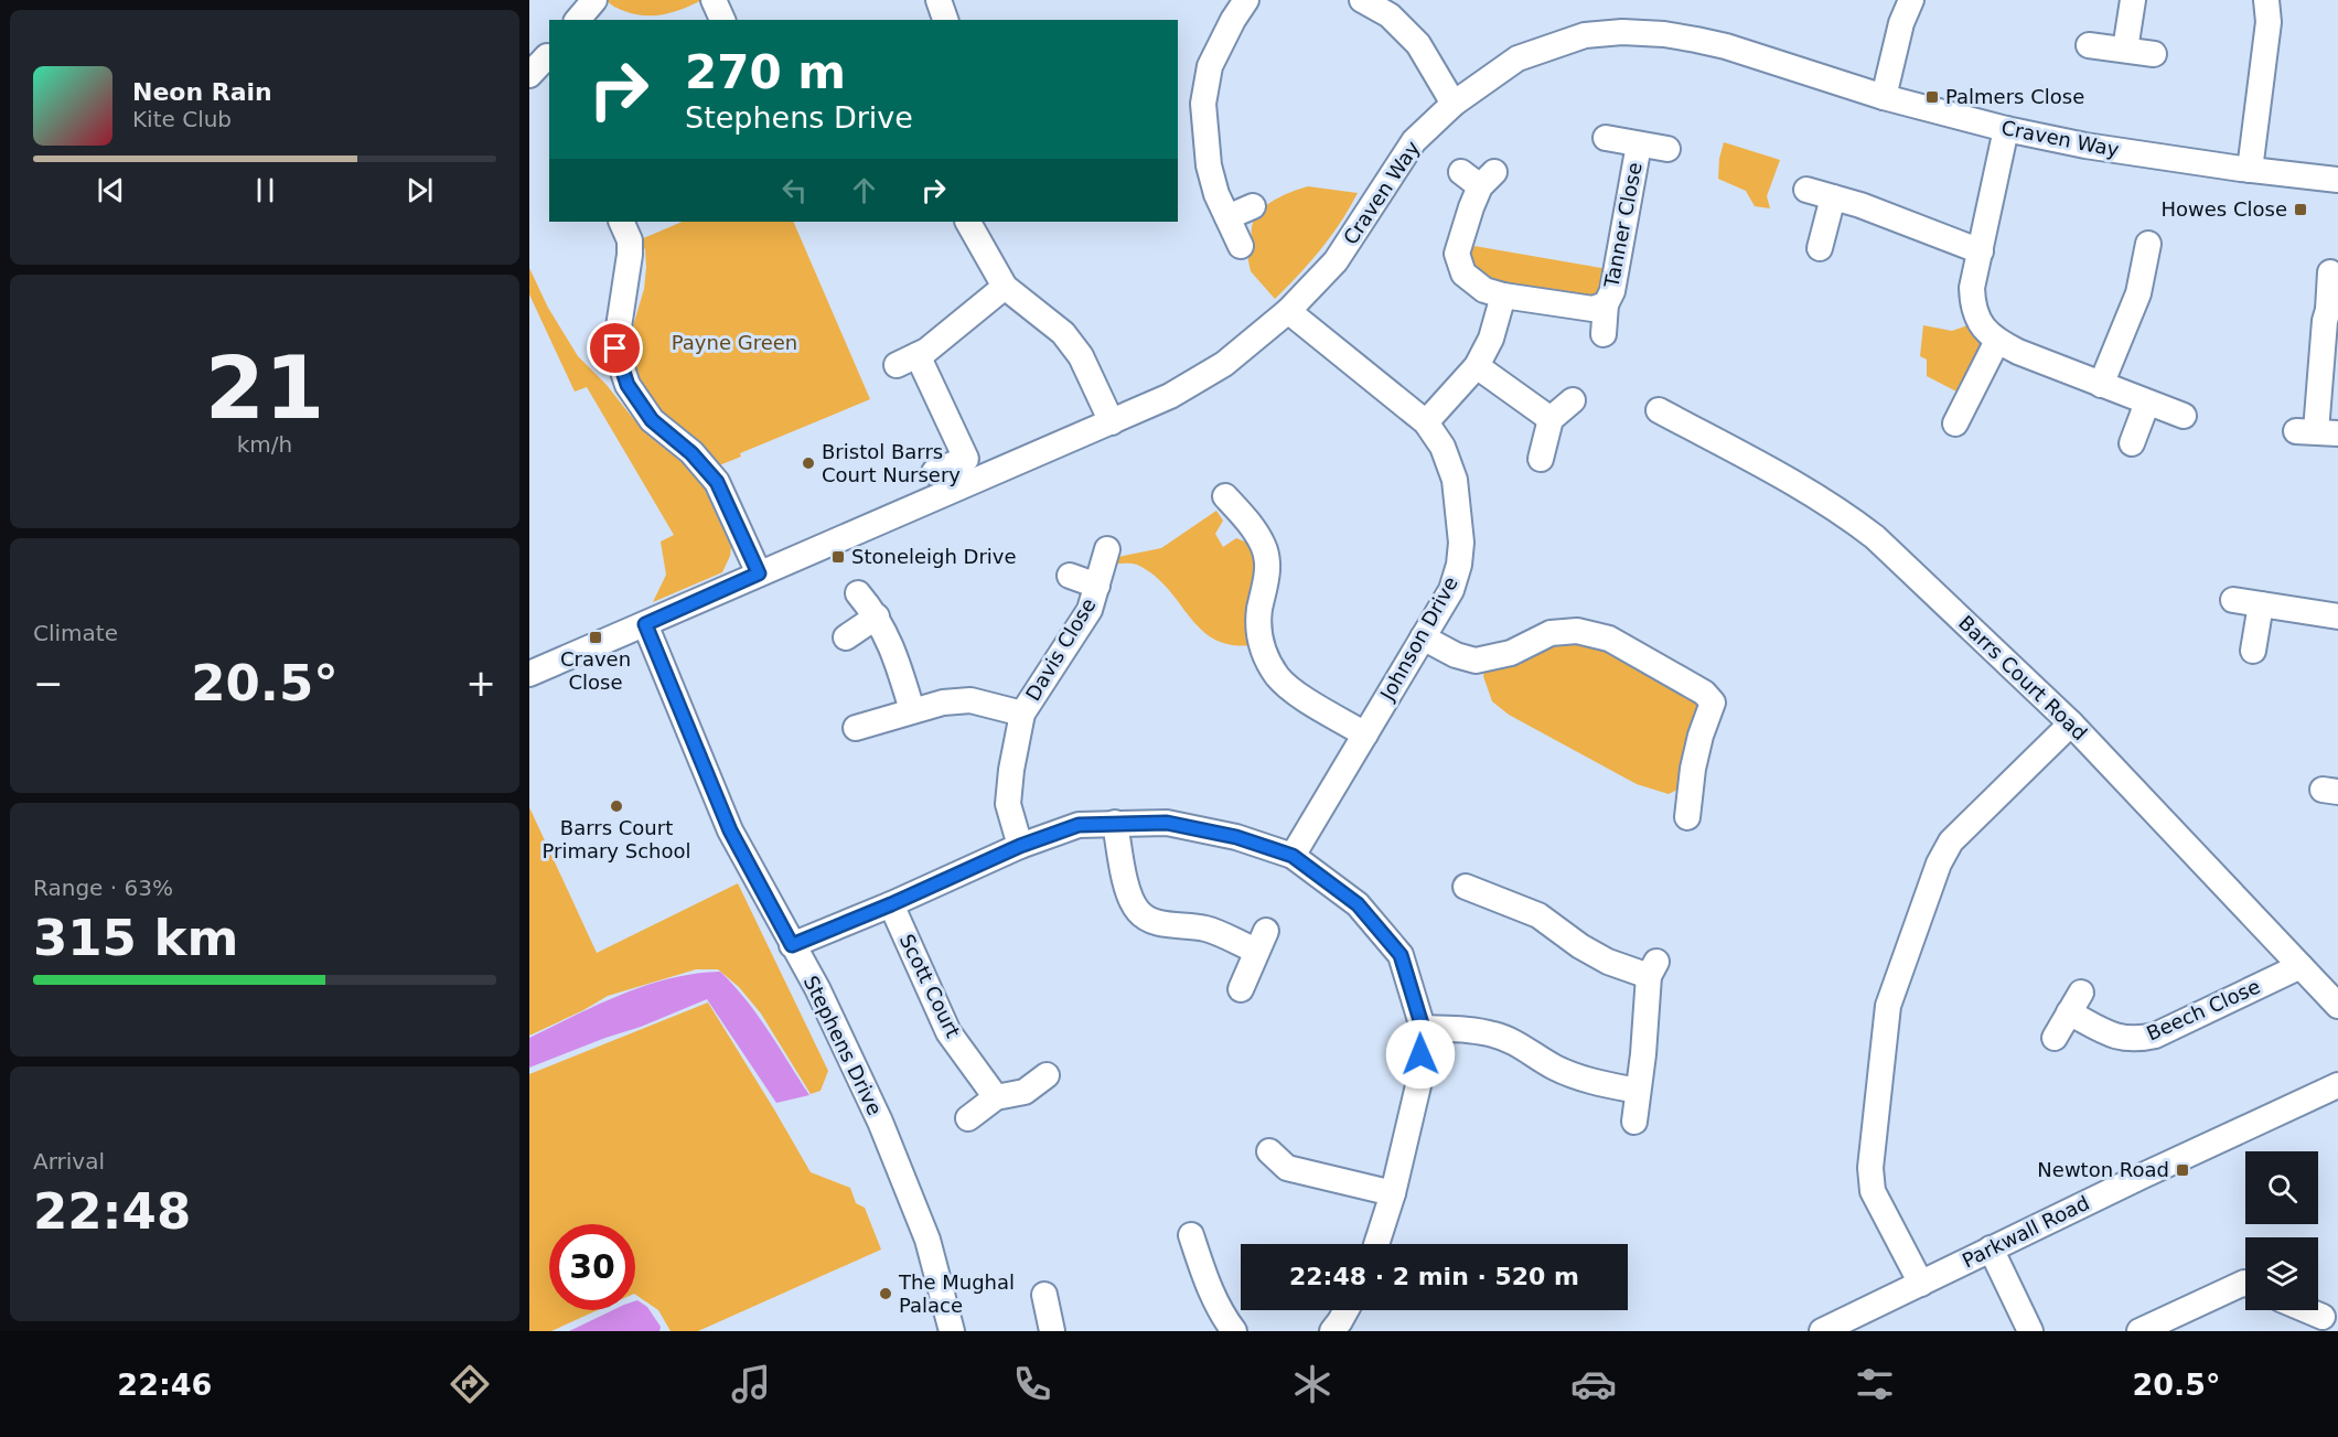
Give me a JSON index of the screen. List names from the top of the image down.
{
  "streets": {
    "street": [
      "Craven Way",
      "Tanner Close",
      "Johnson Drive",
      "Davis Close",
      "Barrs Court Road",
      "Scott Court",
      "Beech Close",
      "Stephens Drive",
      "Parkwall Road"
    ]
  },
  "crossings": [
    ["Craven Way", "Johnson Drive"],
    ["Craven Way", "Stephens Drive"],
    ["Barrs Court Road", "Beech Close"]
  ],
  "parks": ["Payne Green"],
  "places": {
    "transit": [
      "Palmers Close",
      "Howes Close",
      "Stoneleigh Drive",
      "Craven Close",
      "Newton Road"
    ],
    "other": ["Bristol Barrs Court Nursery", "Barrs Court Primary School", "The Mughal Palace"]
  },
  "page": {
    "turn": ["270 m", "Stephens Drive"],
    "song": ["Neon Rain", "Kite Club"],
    "tile": [
      ["21", "km/h"],
      "Climate",
      ["Range · 63%", "315 km"],
      ["Arrival", "22:48"]
    ],
    "heat": ["−", "20.5°", "+"],
    "limit": "30",
    "trip": "22:48 · 2 min · 520 m",
    "tabs": ["22:46", "20.5°"]
  }
}
